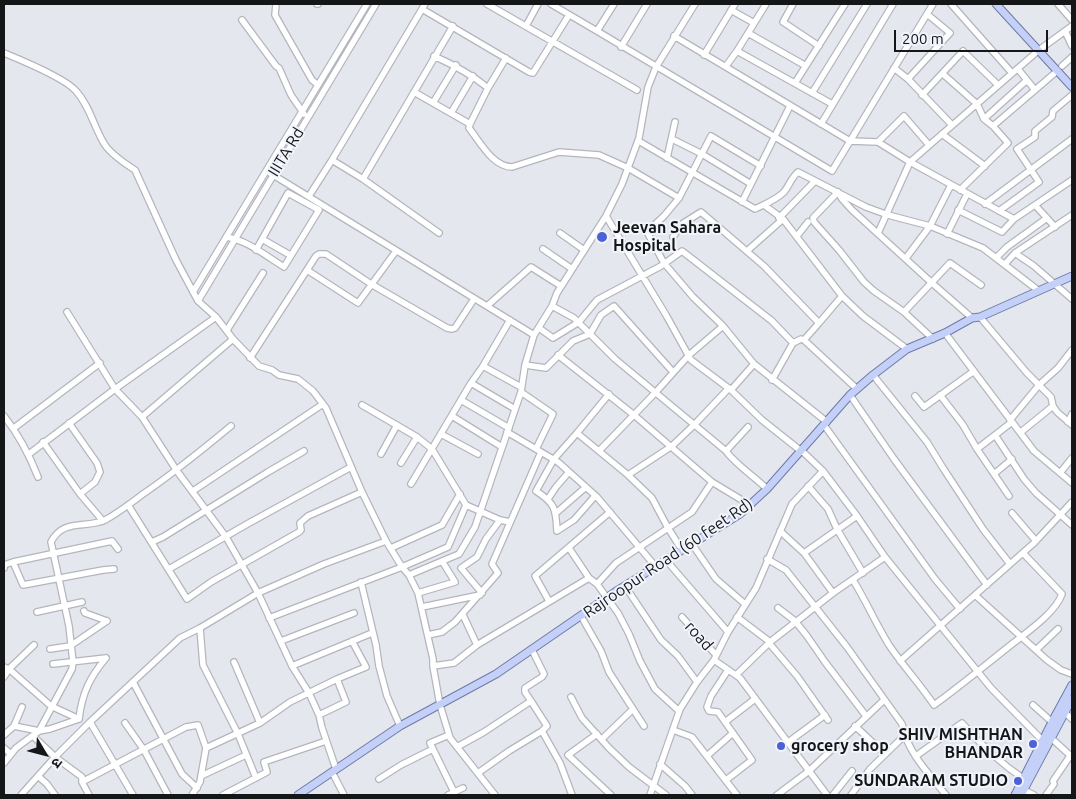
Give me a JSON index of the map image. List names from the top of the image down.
{
  "streets": {
    "main road": ["Rajroopur Road (60 feet Rd)"],
    "street": ["IIITA Rd", "road"]
  },
  "places": [
    "Jeevan Sahara Hospital",
    "SHIV MISHTHAN BHANDAR",
    "grocery shop",
    "SUNDARAM STUDIO"
  ],
  "scale_bar": "200 m",
  "north": "bottom right"
}
